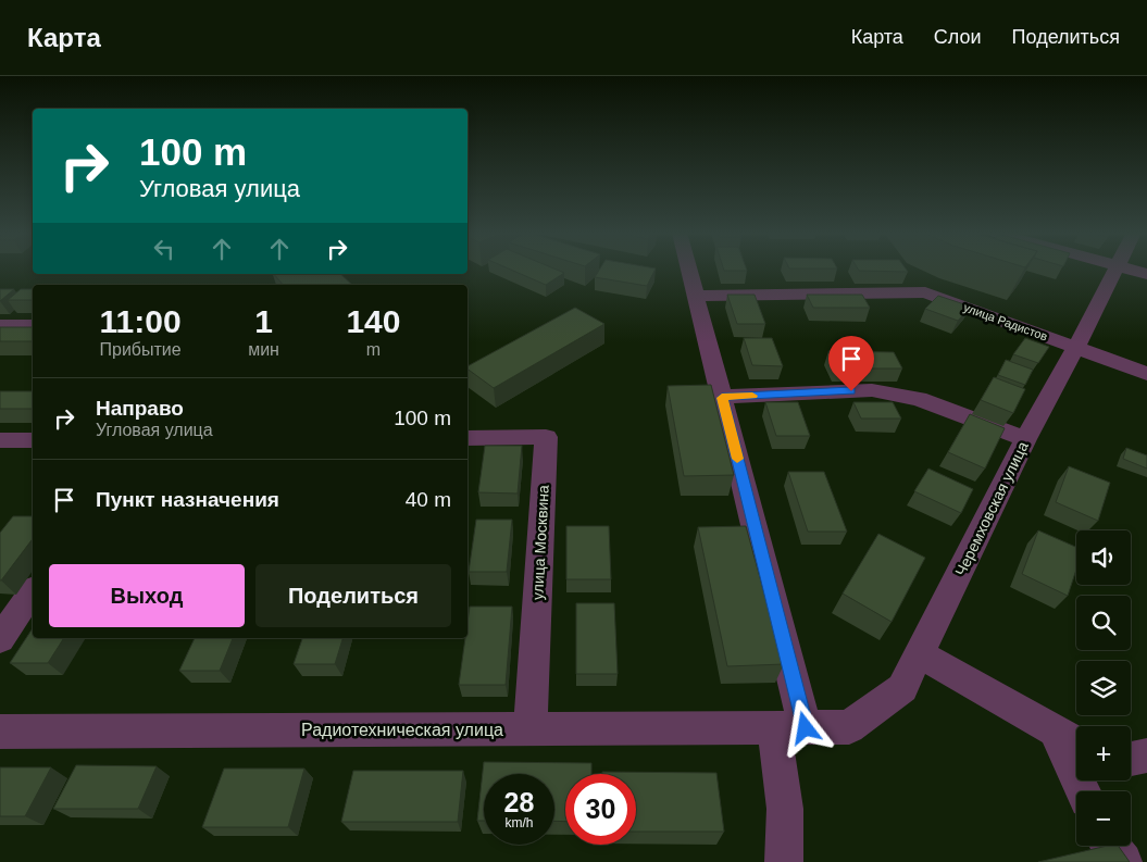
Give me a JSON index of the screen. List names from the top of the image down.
{
  "streets": {
    "street": [
      "улица Радистов",
      "Черемховская улица",
      "улица Москвина",
      "Радиотехническая улица"
    ]
  },
  "crossings": [
    ["улица Радистов", "Черемховская улица"],
    ["Черемховская улица", "Радиотехническая улица"],
    ["улица Москвина", "Радиотехническая улица"]
  ],
  "page": {
    "header": "Карта",
    "nav": ["Карта", "Слои", "Поделиться"],
    "turn": ["100 m", "Угловая улица"],
    "eta": [
      "11:00",
      "Прибытие",
      "1",
      "мин",
      "140",
      "m"
    ],
    "list": [
      {
        "name": "Направо",
        "note": "Угловая улица",
        "value": "100 m"
      },
      {
        "name": "Пункт назначения",
        "value": "40 m"
      }
    ],
    "map_buttons": ["+", "−"],
    "buttons": ["Выход", "Поделиться"],
    "speed": "28 km/h",
    "limit": "30"
  }
}
